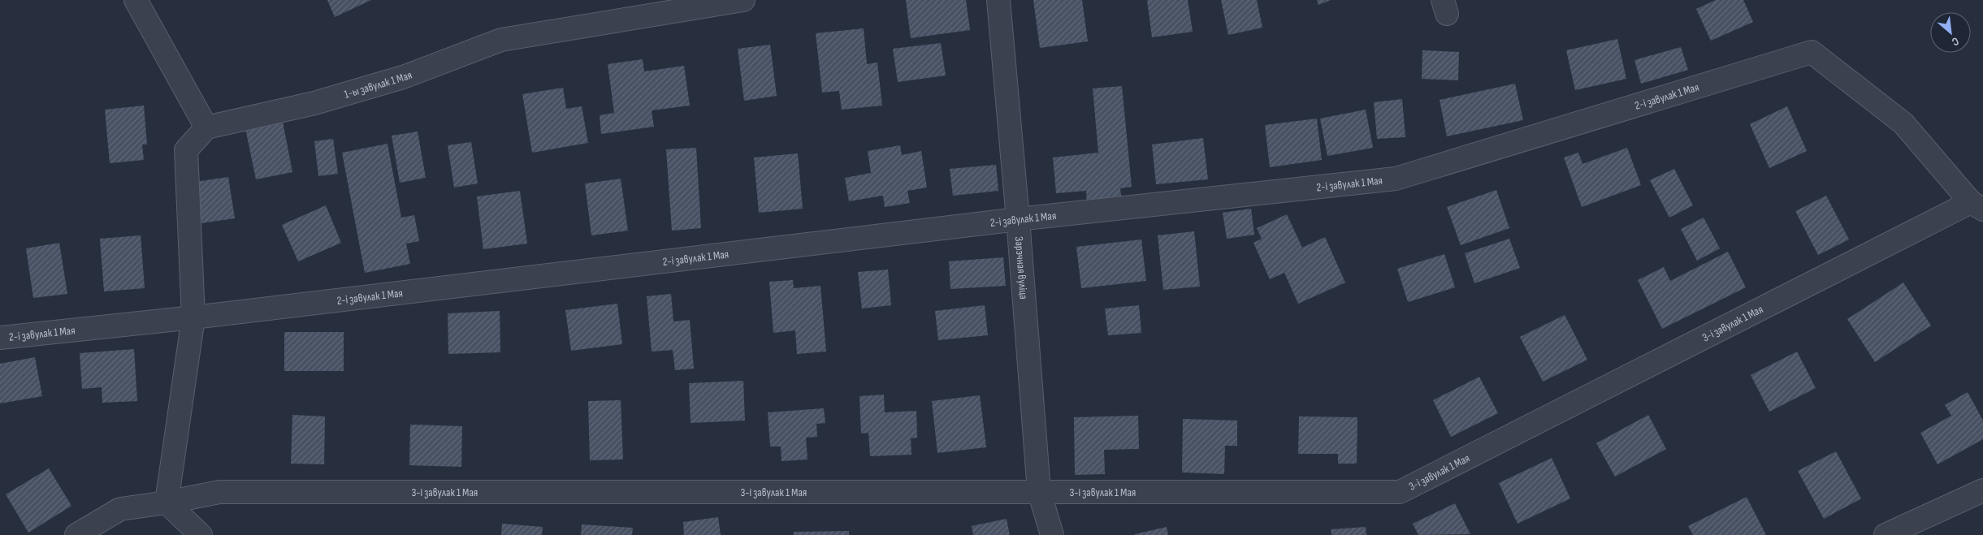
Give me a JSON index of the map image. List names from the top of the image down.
{
  "streets": {
    "street": [
      "1-ы завулак 1 Мая",
      "2-і завулак 1 Мая",
      "Зарэчная вуліца",
      "3-і завулак 1 Мая"
    ]
  },
  "crossings": [
    ["2-і завулак 1 Мая", "Зарэчная вуліца"],
    ["2-і завулак 1 Мая", "3-і завулак 1 Мая"],
    ["Зарэчная вуліца", "3-і завулак 1 Мая"]
  ],
  "north": "bottom right"
}
